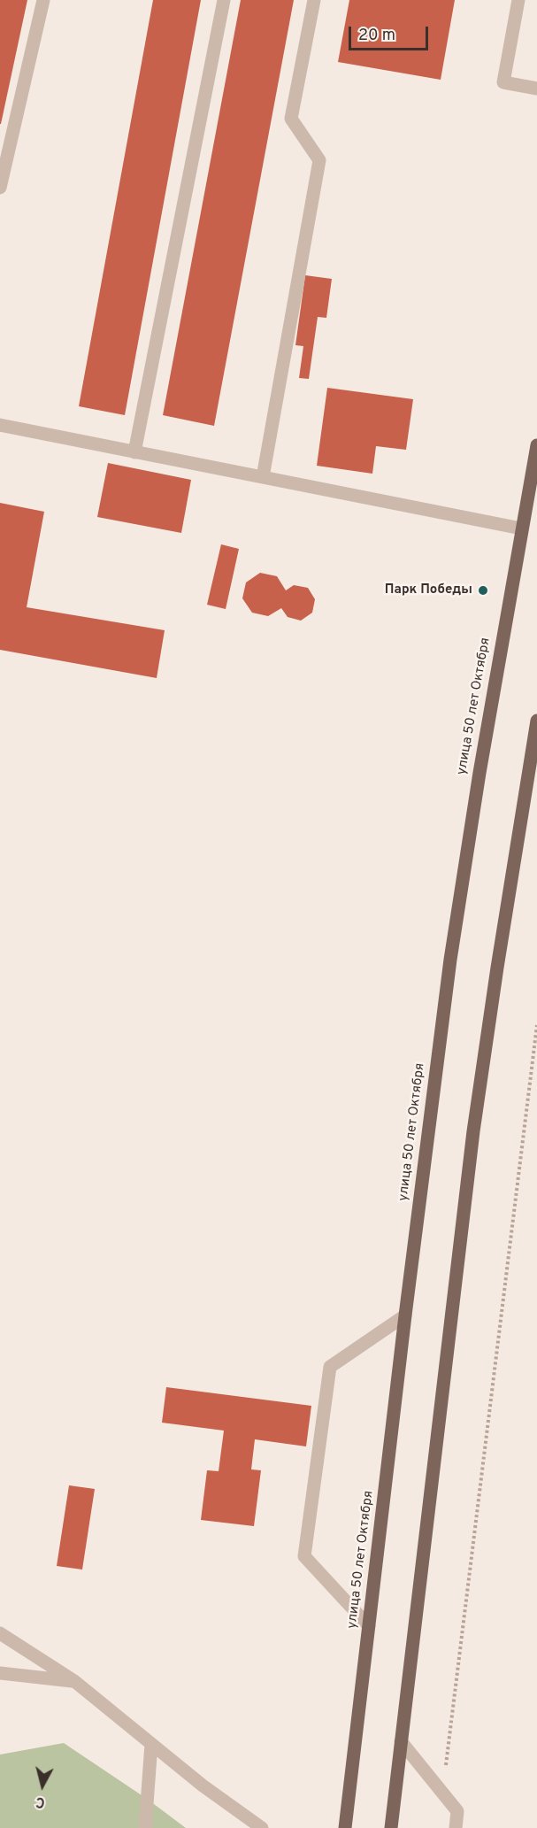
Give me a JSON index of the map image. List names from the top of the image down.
{
  "streets": {
    "main road": ["улица 50 лет Октября"]
  },
  "places": ["Парк Победы"],
  "scale_bar": "20 m",
  "north": "bottom"
}
